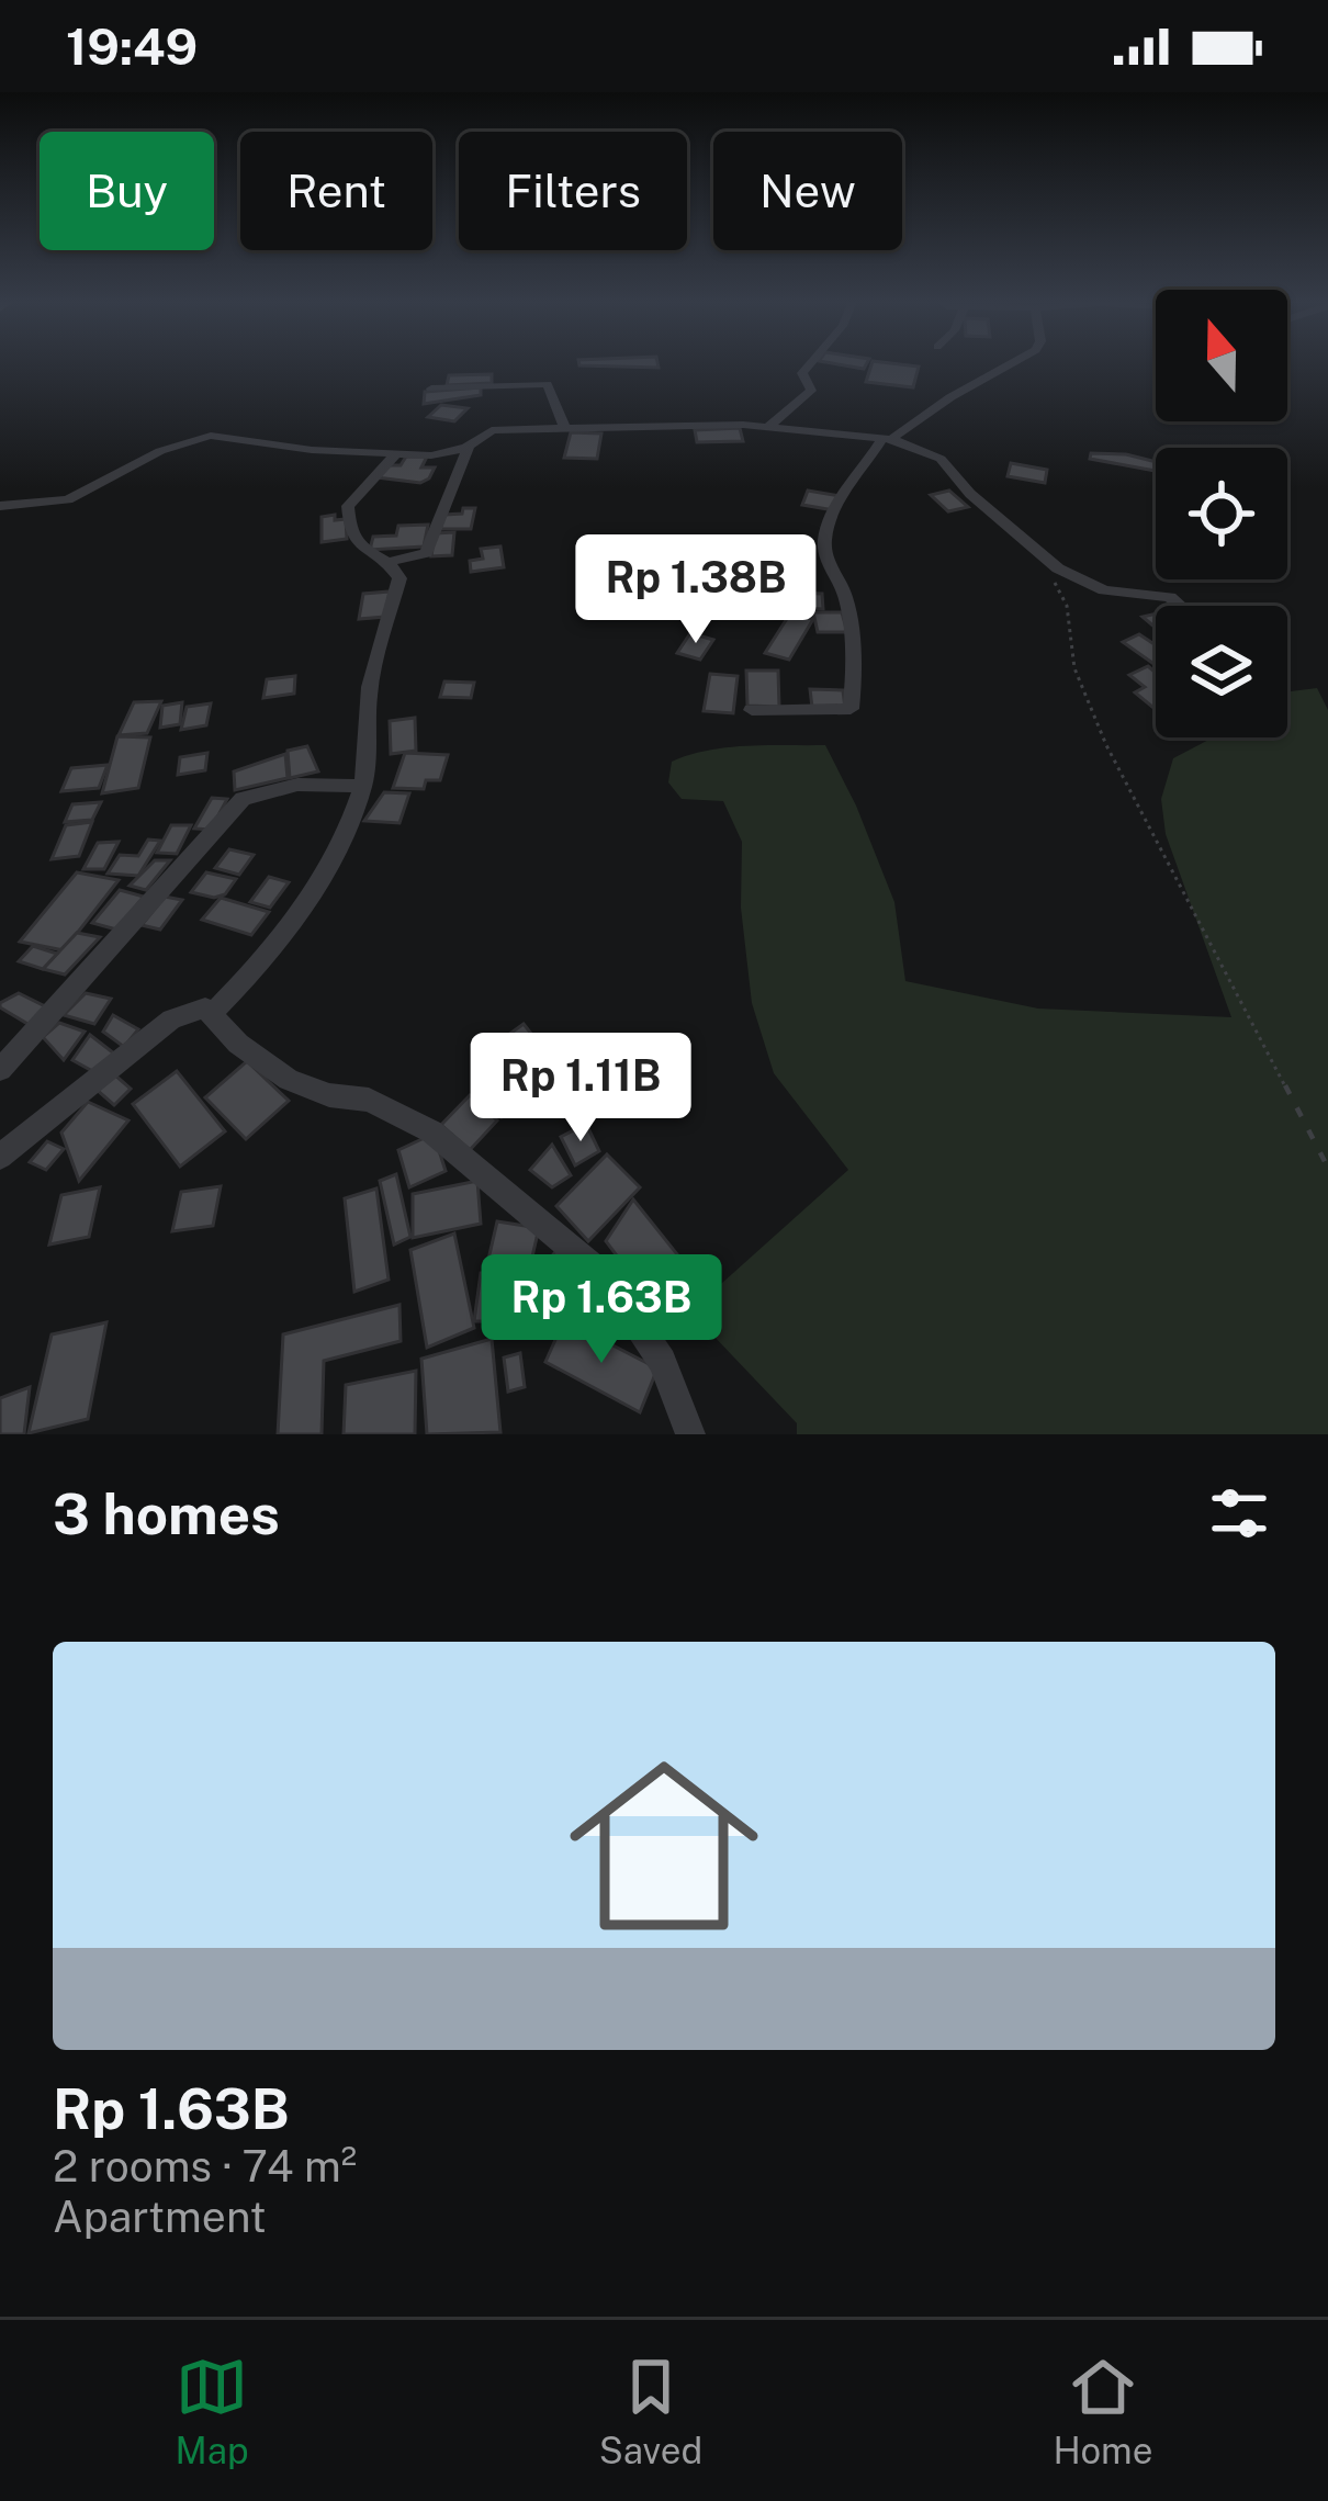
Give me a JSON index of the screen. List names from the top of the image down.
{
  "north": "top",
  "page": {
    "status": "19:49",
    "chip": [
      "Buy",
      "Rent",
      "Filters",
      "New"
    ],
    "price": ["Rp 1.38B", "Rp 1.11B", "Rp 1.63B"],
    "heading": "3 homes",
    "list": [
      {
        "name": "Rp 1.63B",
        "note": "2 rooms · 74 m² · Apartment"
      }
    ],
    "tabs": ["Map", "Saved", "Home"]
  }
}
